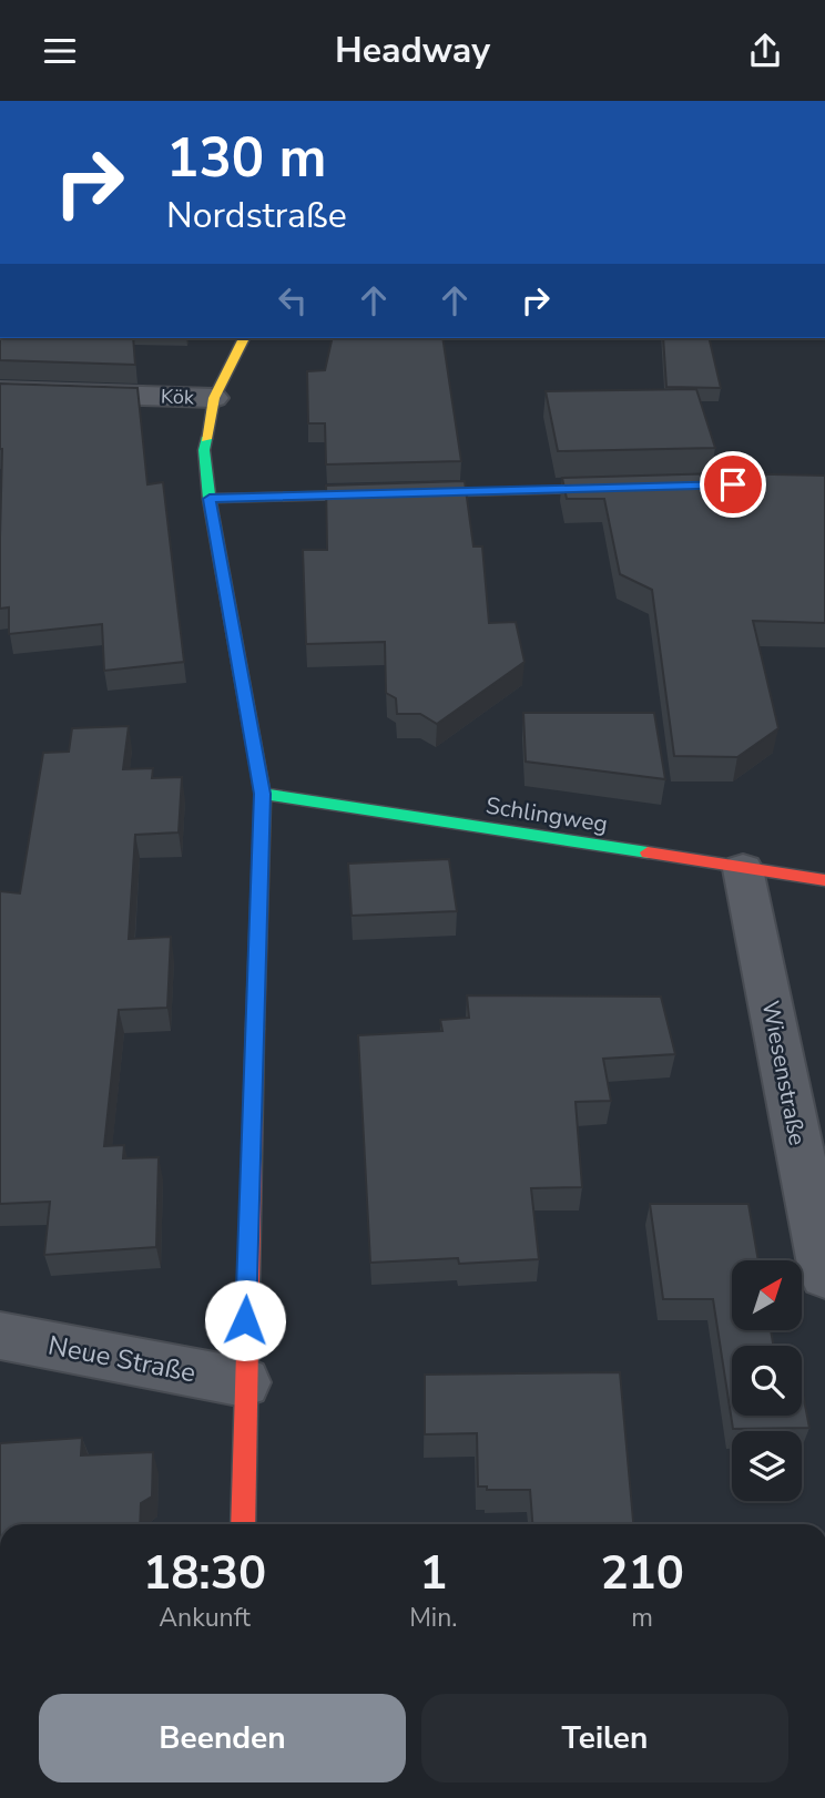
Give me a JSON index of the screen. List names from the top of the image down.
{
  "streets": {
    "street": [
      "Kök",
      "Schlingweg",
      "Wiesenstraße",
      "Neue Straße"
    ]
  },
  "crossings": [
    ["Schlingweg", "Wiesenstraße"]
  ],
  "north": "top right",
  "page": {
    "header": "Headway",
    "turn": ["130 m", "Nordstraße"],
    "eta": [
      "18:30",
      "Ankunft",
      "1",
      "Min.",
      "210",
      "m"
    ],
    "buttons": ["Beenden", "Teilen"]
  }
}
